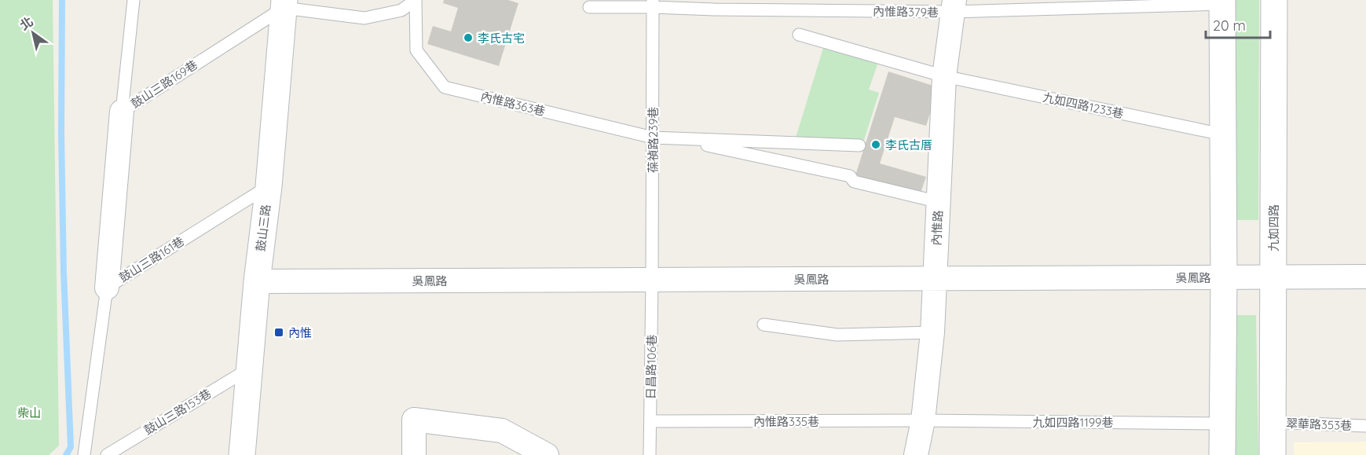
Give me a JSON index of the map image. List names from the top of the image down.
{
  "streets": {
    "street": [
      "鼓山三路169巷",
      "鼓山三路",
      "內惟路",
      "九如四路",
      "吳鳳路"
    ],
    "lane": [
      "內惟路379巷",
      "內惟路363巷",
      "九如四路1233巷",
      "葆禎路239巷",
      "鼓山三路161巷",
      "日昌路106巷",
      "鼓山三路153巷",
      "內惟路335巷",
      "九如四路1199巷",
      "翠華路353巷"
    ]
  },
  "crossings": [
    ["內惟路379巷", "葆禎路239巷"],
    ["內惟路379巷", "內惟路"],
    ["鼓山三路169巷", "鼓山三路"],
    ["鼓山三路169巷", "鼓山三路161巷"],
    ["內惟路363巷", "葆禎路239巷"],
    ["內惟路363巷", "內惟路"],
    ["九如四路1233巷", "內惟路"],
    ["葆禎路239巷", "吳鳳路"],
    ["葆禎路239巷", "日昌路106巷"],
    ["鼓山三路", "鼓山三路161巷"],
    ["鼓山三路", "吳鳳路"],
    ["鼓山三路", "鼓山三路153巷"],
    ["內惟路", "吳鳳路"],
    ["內惟路", "內惟路335巷"],
    ["內惟路", "九如四路1199巷"],
    ["九如四路", "吳鳳路"],
    ["九如四路", "翠華路353巷"],
    ["吳鳳路", "日昌路106巷"],
    ["日昌路106巷", "內惟路335巷"],
    ["內惟路335巷", "九如四路1199巷"]
  ],
  "parks": ["柴山"],
  "places": {
    "other": ["李氏古宅", "李氏古厝"],
    "transit": ["內惟"]
  },
  "scale_bar": "20 m",
  "north": "top left"
}
